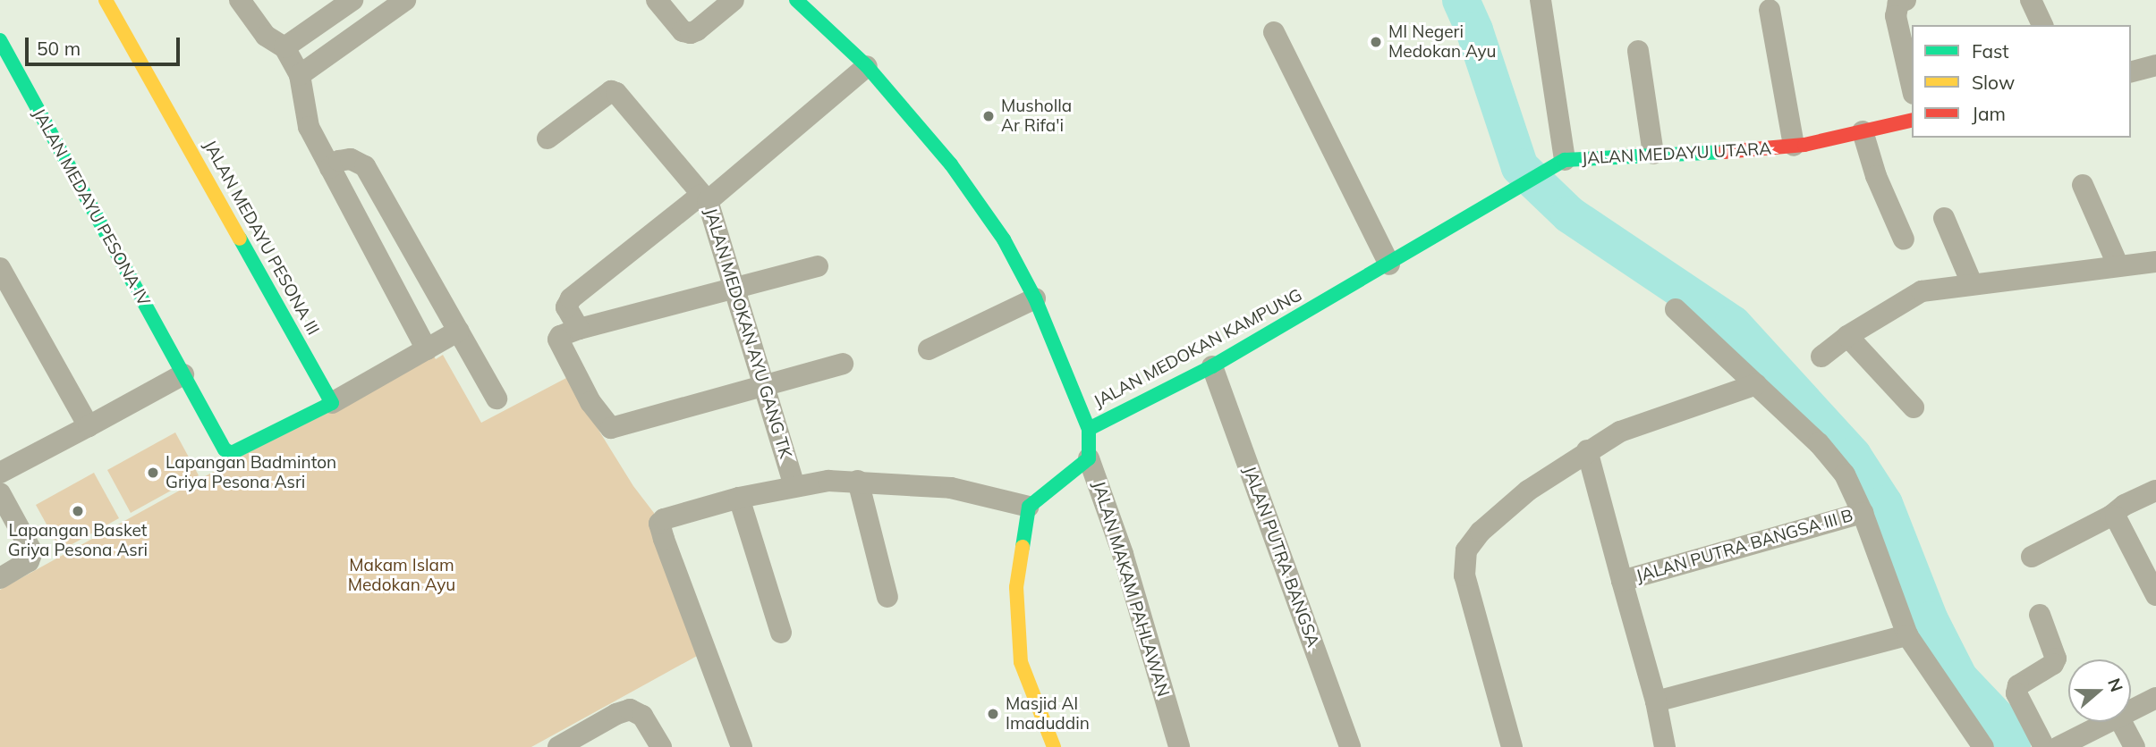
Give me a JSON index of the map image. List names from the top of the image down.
{
  "streets": {
    "street": [
      "JALAN MEDAYU UTARA",
      "JALAN MEDAYU PESONA IV",
      "JALAN MEDAYU PESONA III",
      "JALAN MEDOKAN AYU GANG TK",
      "JALAN MEDOKAN KAMPUNG",
      "JALAN PUTRA BANGSA III B",
      "JALAN PUTRA BANGSA",
      "JALAN MAKAM PAHLAWAN"
    ]
  },
  "crossings": [
    ["JALAN MEDAYU UTARA", "JALAN MEDOKAN KAMPUNG"],
    ["JALAN MEDAYU PESONA IV", "JALAN MEDAYU PESONA III"],
    ["JALAN MEDOKAN AYU GANG TK", "JALAN MEDOKAN KAMPUNG"],
    ["JALAN MEDOKAN KAMPUNG", "JALAN PUTRA BANGSA"],
    ["JALAN MEDOKAN KAMPUNG", "JALAN MAKAM PAHLAWAN"]
  ],
  "parks": ["Makam Islam Medokan Ayu"],
  "places": [
    "MI Negeri Medokan Ayu",
    "Musholla Ar Rifa'i",
    "Lapangan Badminton Griya Pesona Asri",
    "Lapangan Basket Griya Pesona Asri",
    "Masjid Al Imaduddin"
  ],
  "legend": ["Fast", "Slow", "Jam"],
  "scale_bar": "50 m",
  "north": "right"
}
